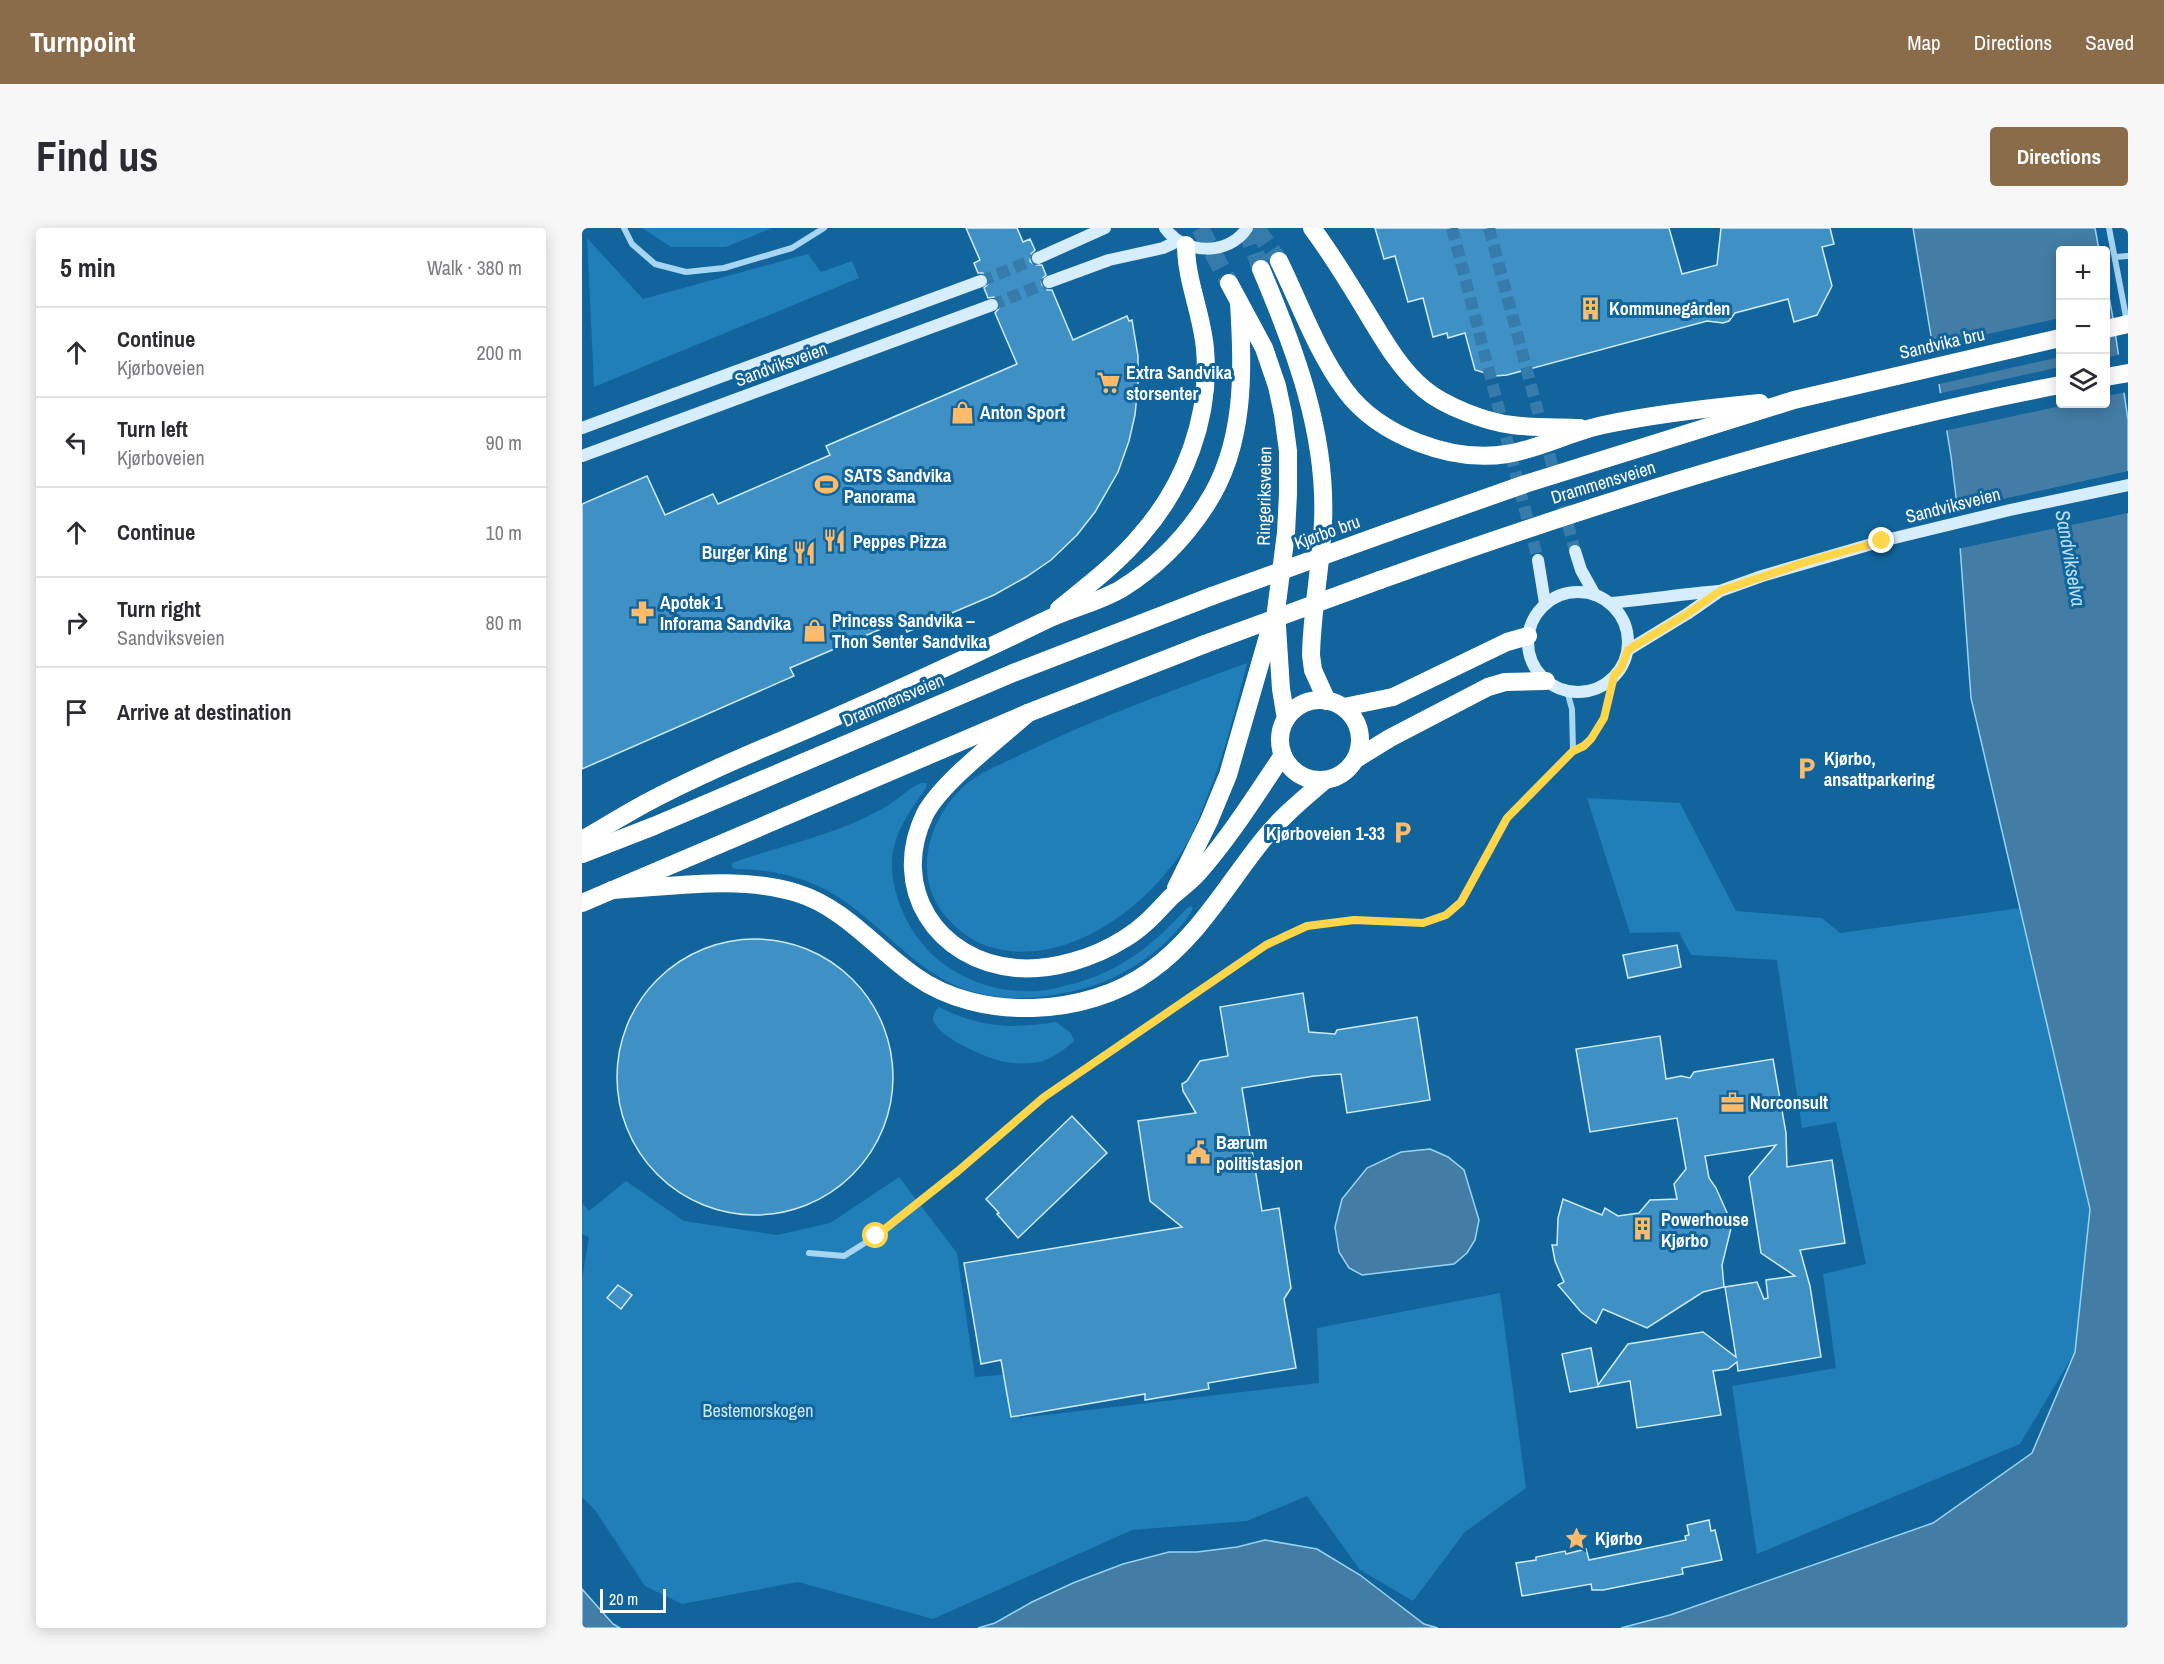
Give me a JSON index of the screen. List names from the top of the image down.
{
  "streets": {
    "highway": [
      "Sandvika bru",
      "Drammensveien",
      "Ringeriksveien",
      "Kjørbo bru"
    ],
    "main road": ["Sandviksveien"]
  },
  "crossings": [
    ["Sandvika bru", "Drammensveien"],
    ["Drammensveien", "Kjørbo bru"]
  ],
  "water": ["Sandvikselva"],
  "parks": ["Bestemorskogen"],
  "places": {
    "building": ["Kommunegården", "Powerhouse Kjørbo"],
    "supermarket": ["Extra Sandvika storsenter"],
    "shop": ["Anton Sport", "Princess Sandvika – Thon Senter Sandvika"],
    "sports": ["SATS Sandvika Panorama"],
    "restaurant": ["Peppes Pizza", "Burger King"],
    "pharmacy": ["Apotek 1 Inforama Sandvika"],
    "parking": ["Kjørbo, ansattparkering", "Kjørboveien 1-33"],
    "office": ["Norconsult"],
    "public building": ["Bærum politistasjon"],
    "place": ["Kjørbo"]
  },
  "scale_bar": "20 m",
  "page": {
    "header": "Turnpoint",
    "nav": ["Map", "Directions", "Saved"],
    "buttons": "Directions",
    "title": "Find us",
    "heading": ["5 min", "Walk · 380 m"],
    "map_buttons": ["+", "−"],
    "list": [
      ["Continue", "Kjørboveien", "200 m"],
      ["Turn left", "Kjørboveien", "90 m"],
      ["Continue", "10 m"],
      ["Turn right", "Sandviksveien", "80 m"],
      "Arrive at destination"
    ],
    "scale": "20 m"
  }
}
